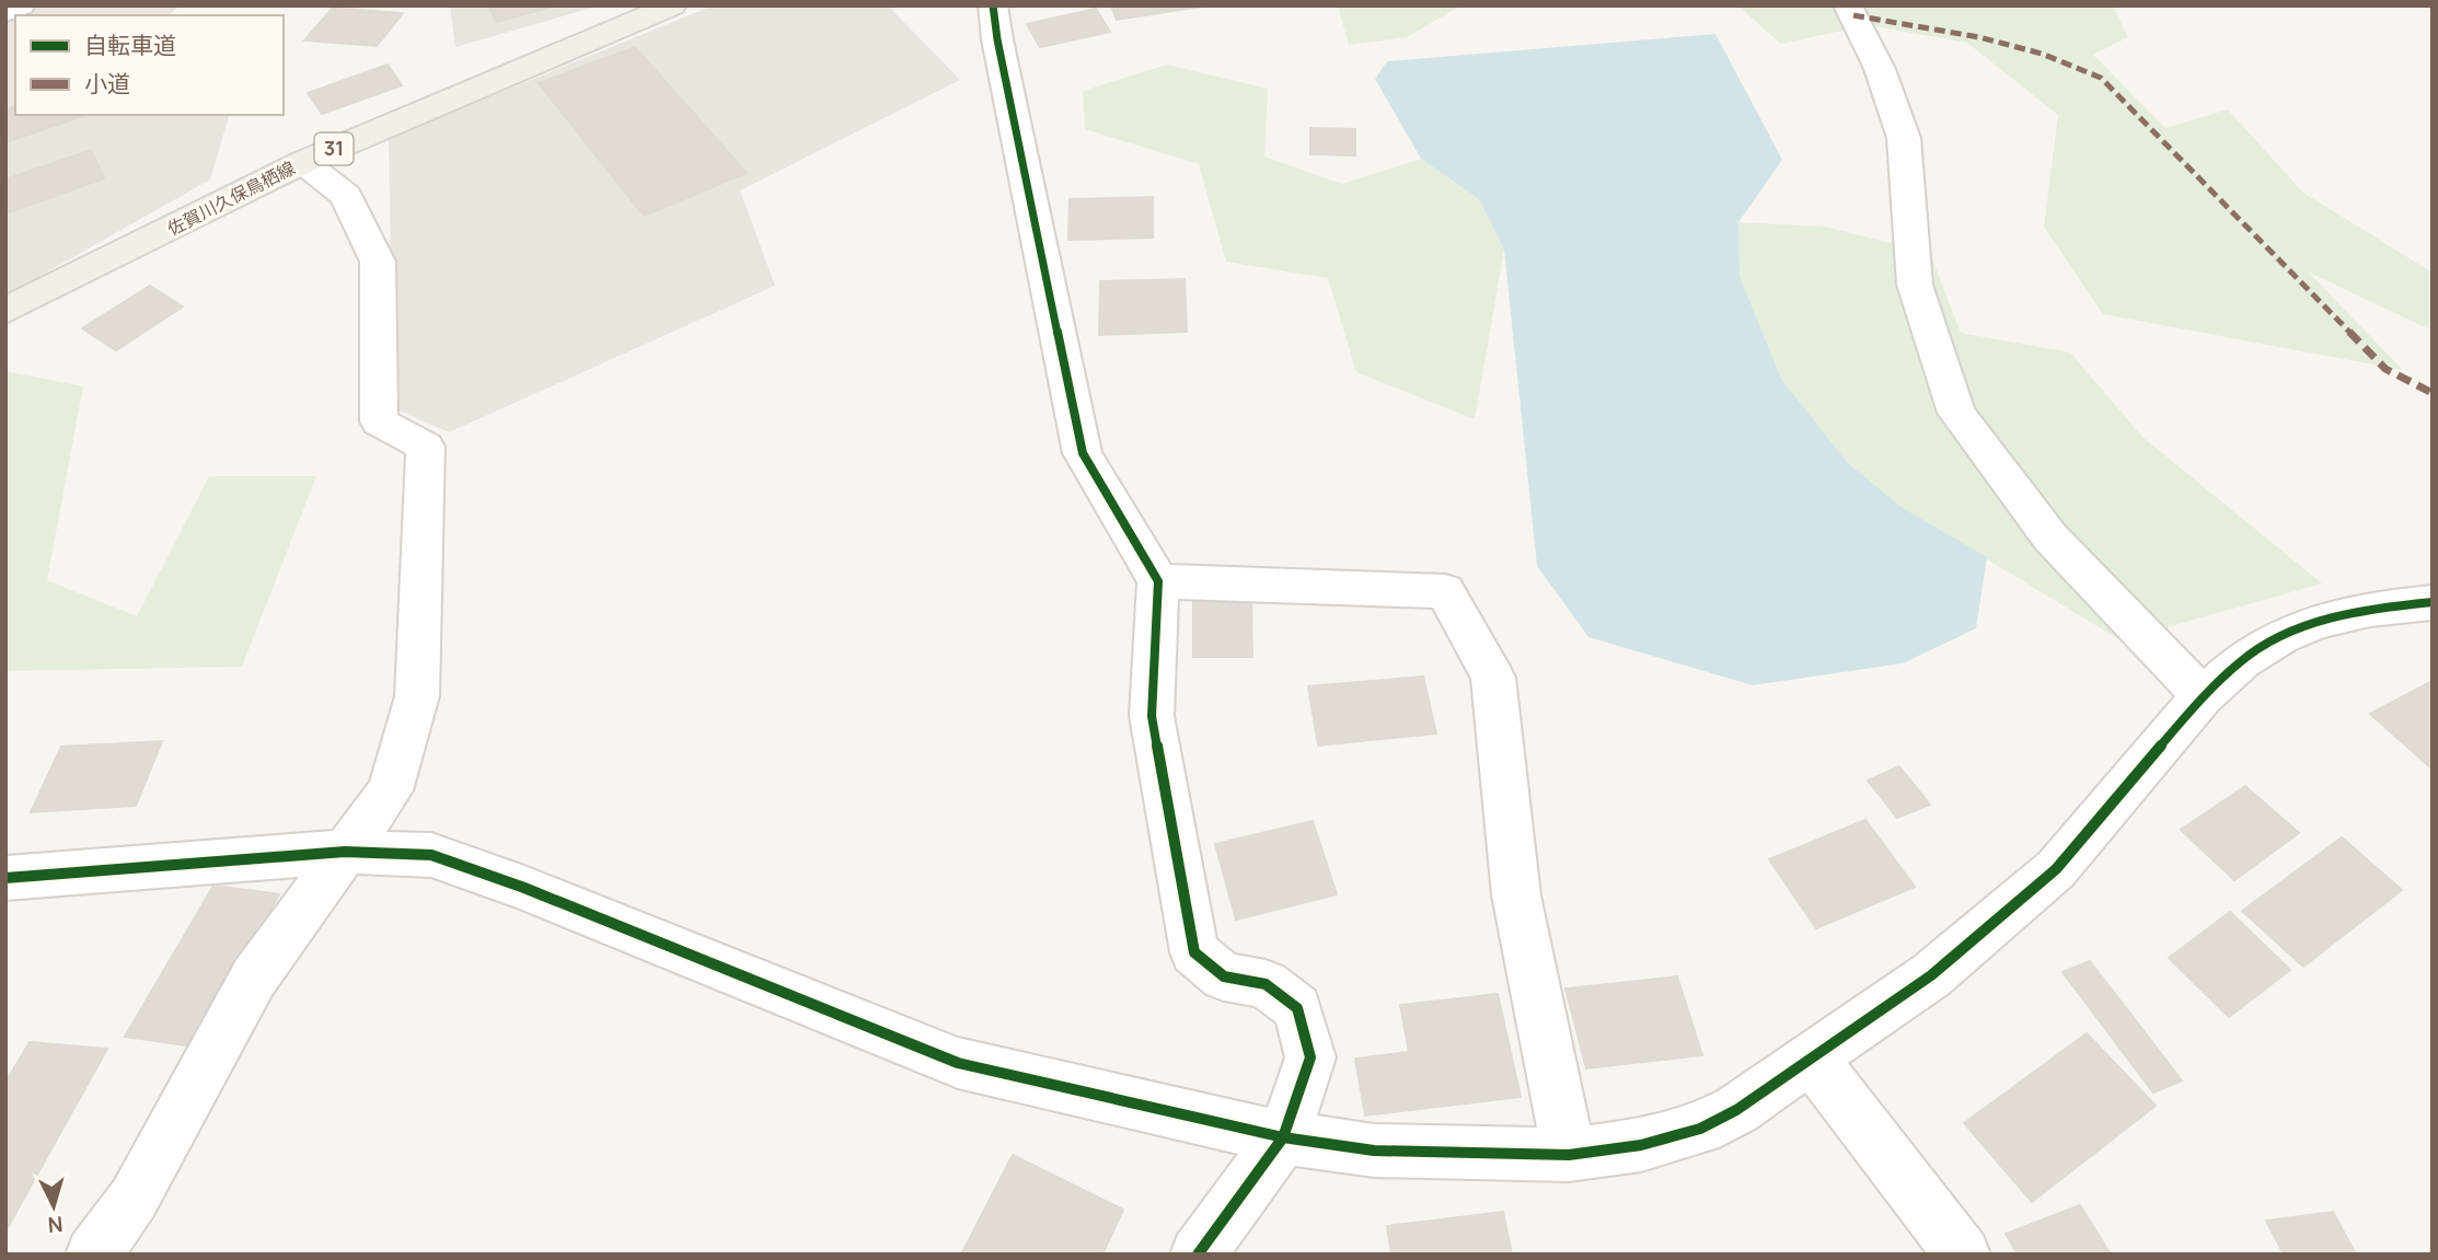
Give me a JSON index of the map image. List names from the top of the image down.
{
  "streets": {
    "main road": ["31", "佐賀川久保鳥栖線"]
  },
  "legend": ["自転車道", "小道"],
  "north": "bottom"
}
